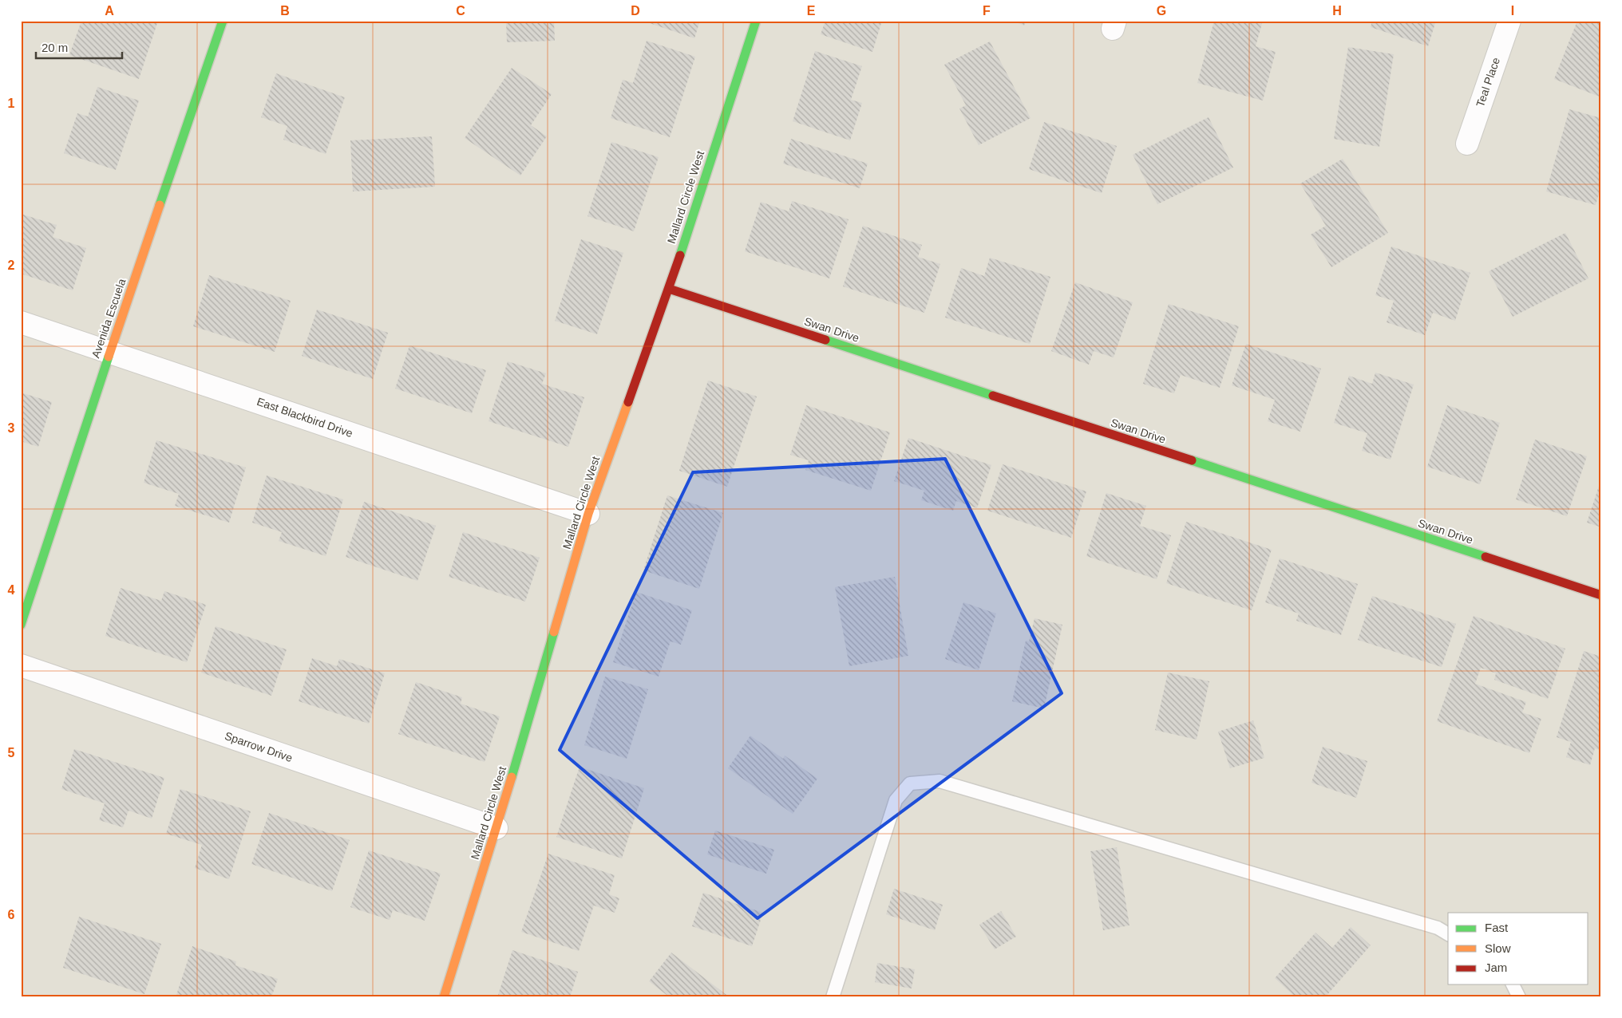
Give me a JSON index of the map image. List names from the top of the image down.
{
  "streets": {
    "street": [
      "Teal Place",
      "Mallard Circle West",
      "Avenida Escuela",
      "Swan Drive",
      "East Blackbird Drive",
      "Sparrow Drive"
    ]
  },
  "crossings": [
    ["Mallard Circle West", "Swan Drive"],
    ["Mallard Circle West", "East Blackbird Drive"],
    ["Mallard Circle West", "Sparrow Drive"],
    ["Avenida Escuela", "East Blackbird Drive"]
  ],
  "legend": ["Fast", "Slow", "Jam"],
  "scale_bar": "20 m",
  "grid": {
    "columns": [
      "A",
      "B",
      "C",
      "D",
      "E",
      "F",
      "G",
      "H",
      "I"
    ],
    "rows": [
      "1",
      "2",
      "3",
      "4",
      "5",
      "6"
    ]
  }
}
